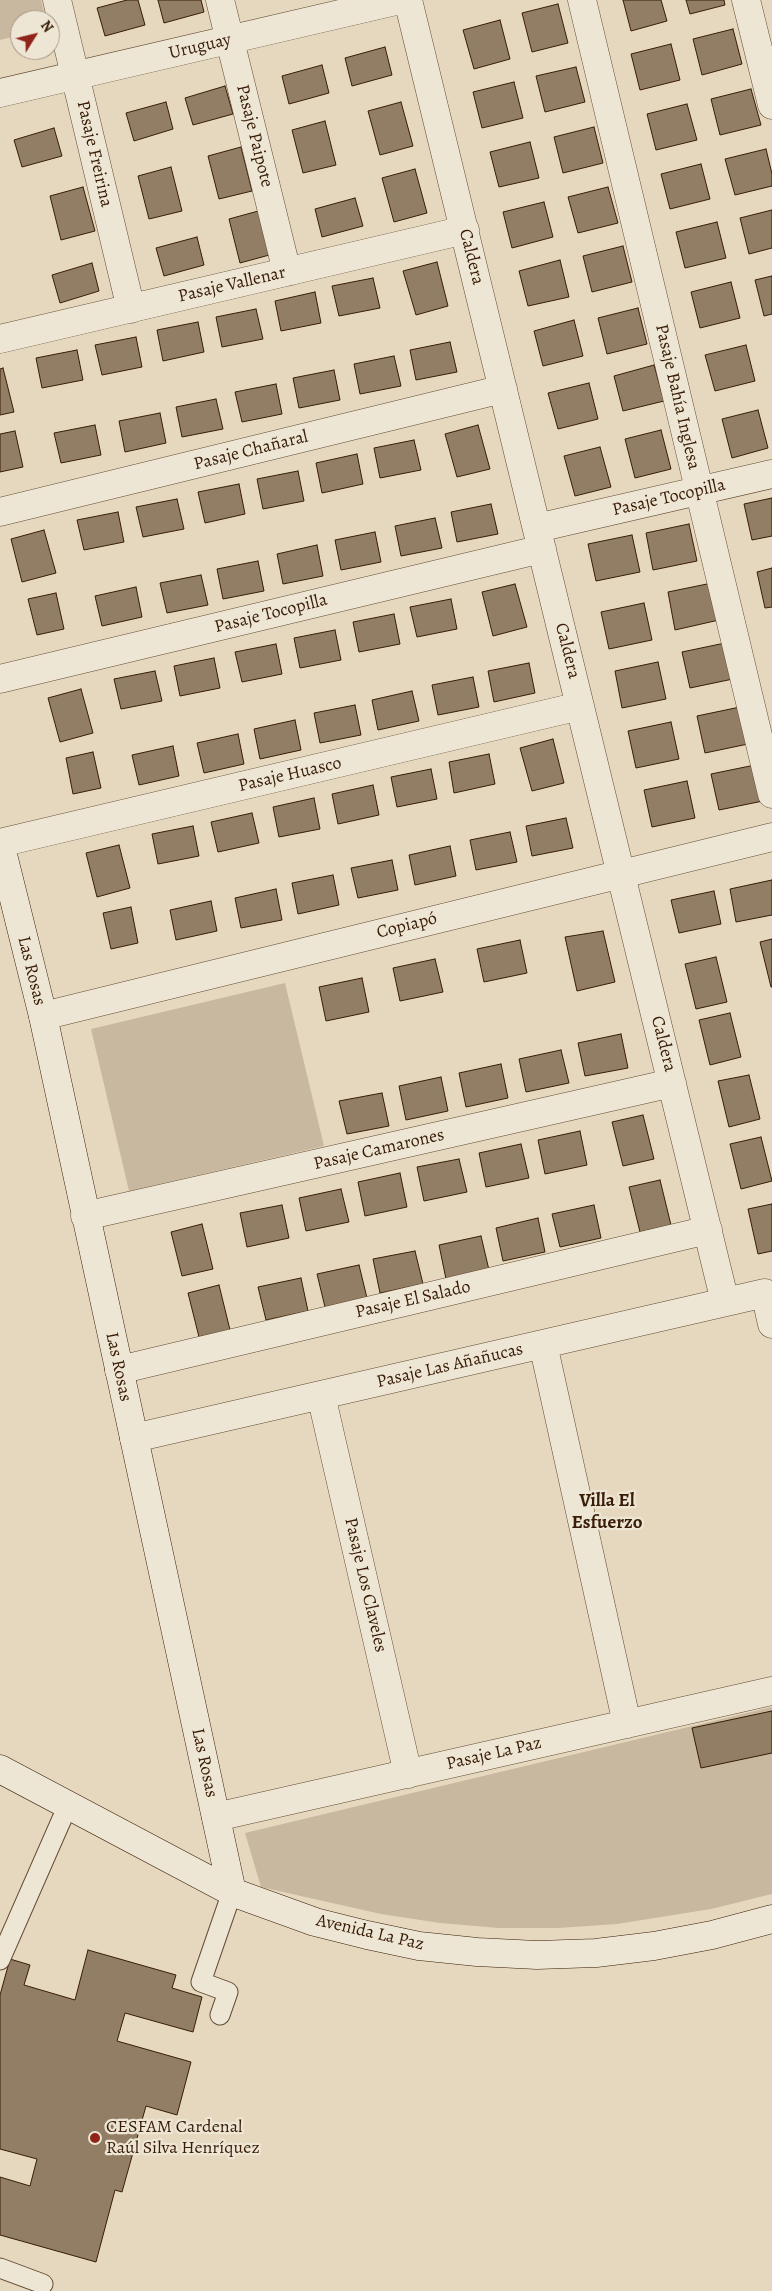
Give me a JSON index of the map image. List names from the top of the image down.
{
  "streets": {
    "street": [
      "Uruguay",
      "Pasaje Paipote",
      "Pasaje Freirina",
      "Caldera",
      "Pasaje Vallenar",
      "Pasaje Bahía Inglesa",
      "Pasaje Chañaral",
      "Pasaje Tocopilla",
      "Pasaje Huasco",
      "Copiapó",
      "Las Rosas",
      "Pasaje Camarones",
      "Pasaje El Salado",
      "Pasaje Las Añañucas",
      "Pasaje Los Claveles",
      "Pasaje La Paz",
      "Avenida La Paz"
    ]
  },
  "crossings": [
    ["Uruguay", "Pasaje Paipote"],
    ["Uruguay", "Pasaje Freirina"],
    ["Pasaje Paipote", "Pasaje Vallenar"],
    ["Pasaje Freirina", "Pasaje Vallenar"],
    ["Caldera", "Pasaje Vallenar"],
    ["Caldera", "Pasaje Chañaral"],
    ["Caldera", "Pasaje Tocopilla"],
    ["Caldera", "Pasaje Huasco"],
    ["Caldera", "Copiapó"],
    ["Caldera", "Pasaje Camarones"],
    ["Caldera", "Pasaje El Salado"],
    ["Caldera", "Pasaje Las Añañucas"],
    ["Pasaje Bahía Inglesa", "Pasaje Tocopilla"],
    ["Pasaje Huasco", "Las Rosas"],
    ["Copiapó", "Las Rosas"],
    ["Las Rosas", "Pasaje Camarones"],
    ["Las Rosas", "Pasaje El Salado"],
    ["Las Rosas", "Pasaje Las Añañucas"],
    ["Las Rosas", "Pasaje La Paz"],
    ["Las Rosas", "Avenida La Paz"],
    ["Pasaje Las Añañucas", "Pasaje Los Claveles"],
    ["Pasaje Los Claveles", "Pasaje La Paz"]
  ],
  "districts": ["Villa El Esfuerzo"],
  "places": ["CESFAM Cardenal Raúl Silva Henríquez"],
  "north": "top right"
}
